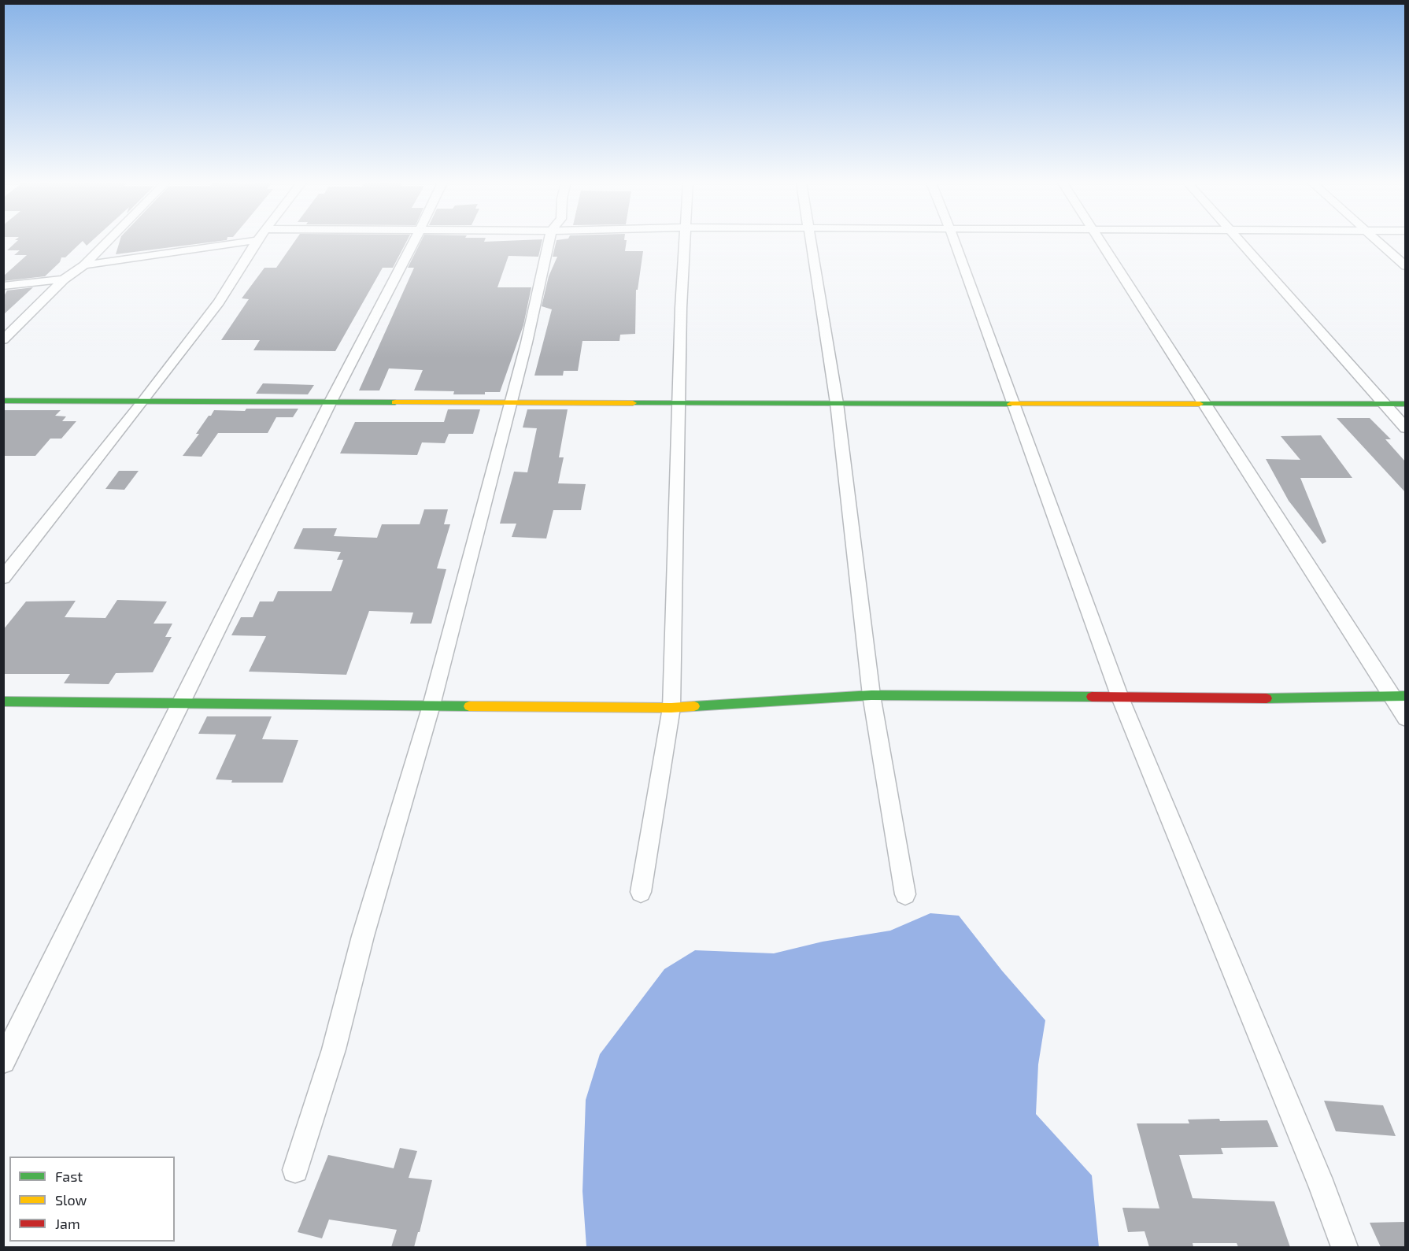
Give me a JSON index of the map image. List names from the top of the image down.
{
  "legend": ["Fast", "Slow", "Jam"]
}
